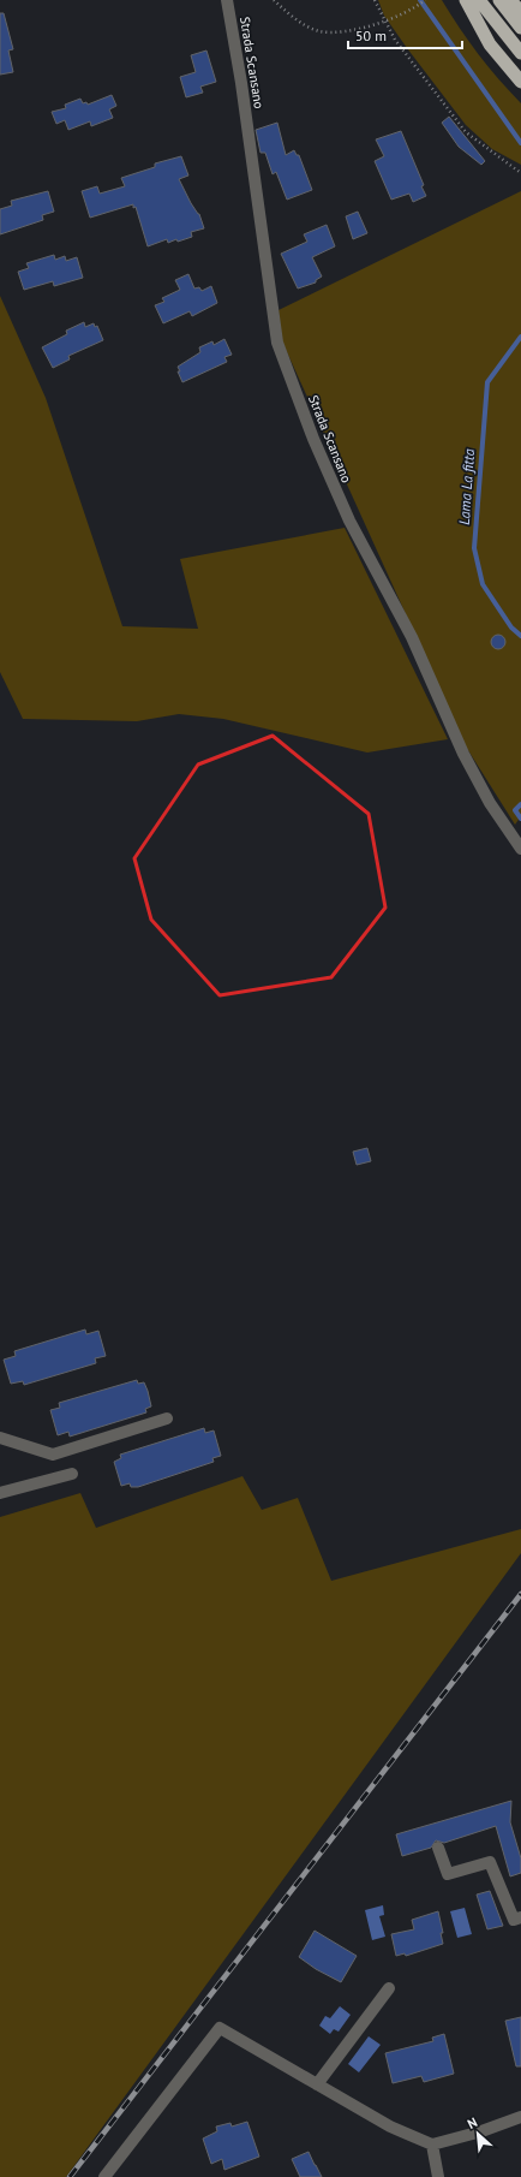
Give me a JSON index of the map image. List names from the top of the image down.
{
  "streets": {
    "street": ["Strada Scansano"]
  },
  "water": ["Lama La fitta"],
  "scale_bar": "50 m",
  "north": "top left"
}
